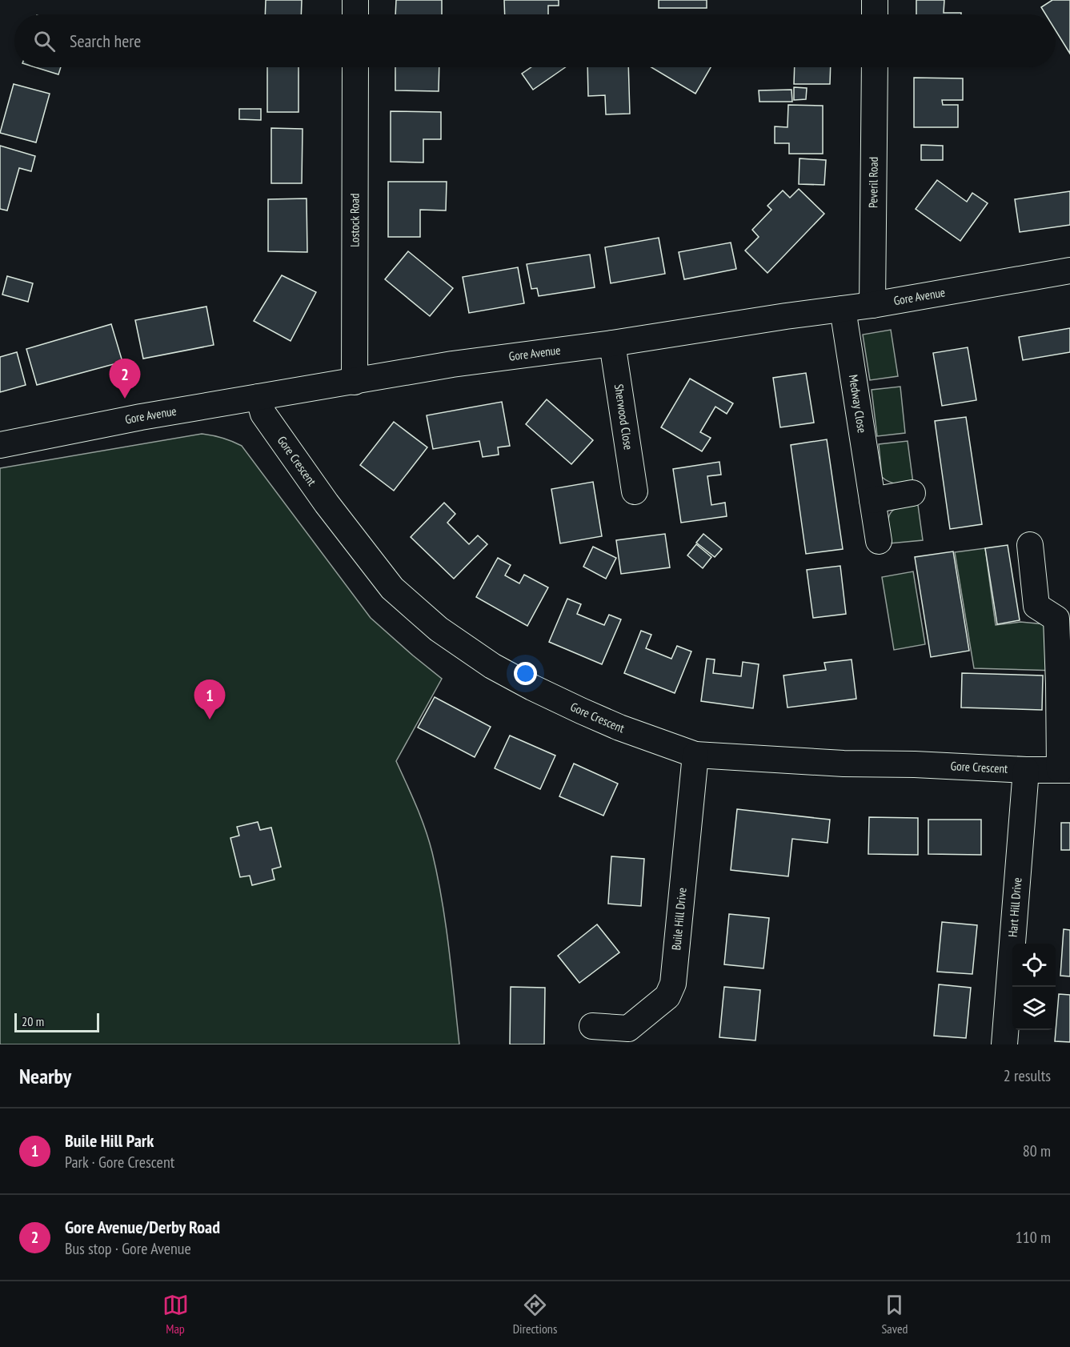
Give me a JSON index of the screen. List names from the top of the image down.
{
  "streets": {
    "street": [
      "Peveril Road",
      "Lostock Road",
      "Gore Avenue",
      "Medway Close",
      "Sherwood Close",
      "Gore Crescent",
      "Hart Hill Drive",
      "Buile Hill Drive"
    ]
  },
  "crossings": [
    ["Peveril Road", "Gore Avenue"],
    ["Lostock Road", "Gore Avenue"],
    ["Gore Avenue", "Medway Close"],
    ["Gore Avenue", "Sherwood Close"],
    ["Gore Avenue", "Gore Crescent"],
    ["Gore Crescent", "Hart Hill Drive"],
    ["Gore Crescent", "Buile Hill Drive"]
  ],
  "scale_bar": "20 m",
  "page": {
    "search": "Search here",
    "pins": ["2", "1"],
    "scale": "20 m",
    "heading": ["Nearby", "2 results"],
    "list": [
      {
        "mark": "1",
        "name": "Buile Hill Park",
        "note": "Park · Gore Crescent",
        "value": "80 m"
      },
      {
        "mark": "2",
        "name": "Gore Avenue/Derby Road",
        "note": "Bus stop · Gore Avenue",
        "value": "110 m"
      }
    ],
    "nav": ["Map", "Directions", "Saved"]
  }
}
